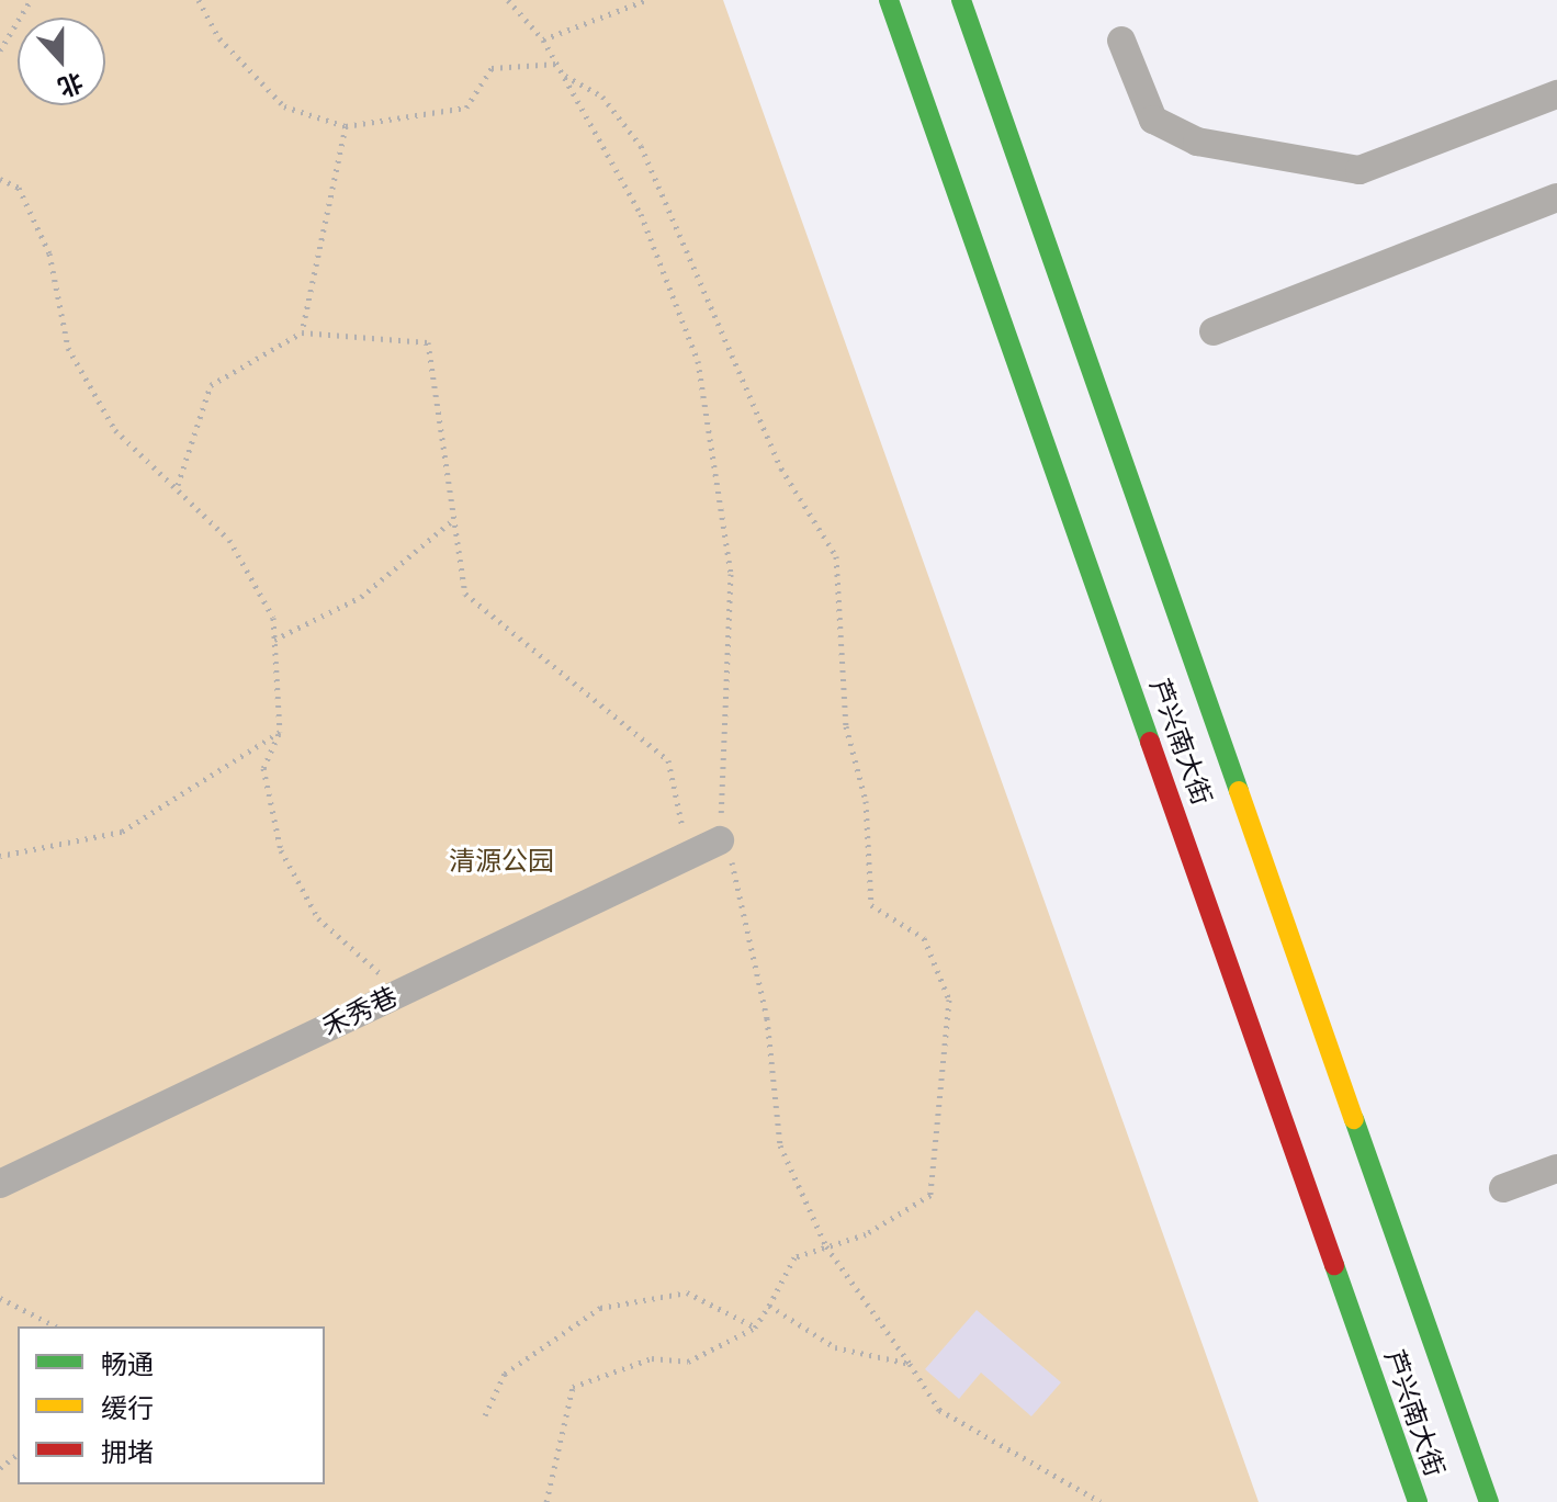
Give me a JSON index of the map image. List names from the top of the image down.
{
  "streets": {
    "main road": ["芦兴南大街"],
    "street": ["禾秀巷"]
  },
  "parks": ["清源公园"],
  "legend": ["畅通", "缓行", "拥堵"],
  "north": "bottom"
}
